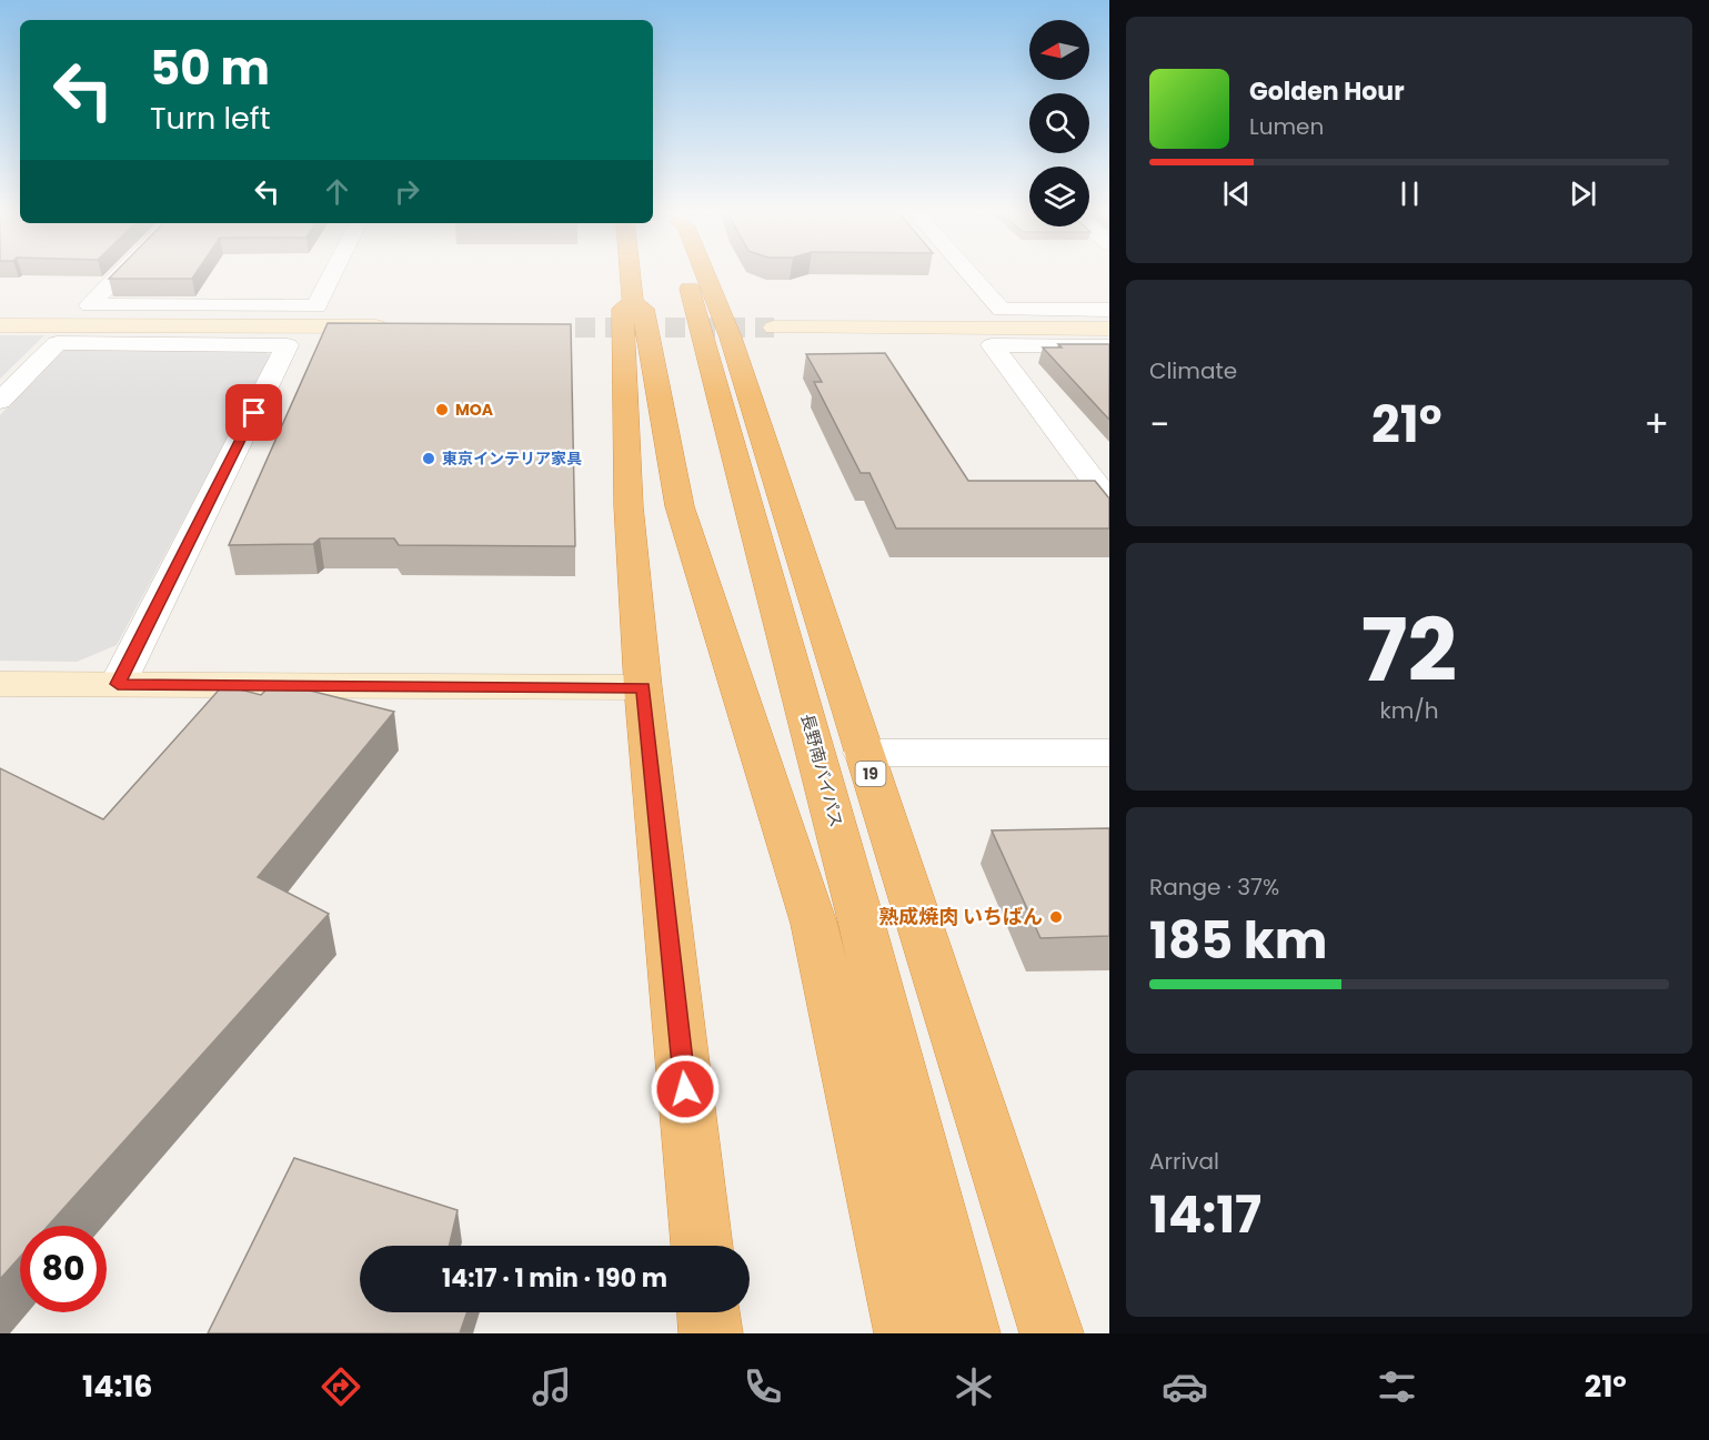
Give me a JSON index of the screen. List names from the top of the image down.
{
  "streets": {
    "highway": ["長野南バイパス", "19"]
  },
  "places": ["MOA", "東京インテリア家具", "熟成焼肉 いちばん"],
  "north": "left",
  "page": {
    "turn": ["50 m", "Turn left"],
    "song": ["Golden Hour", "Lumen"],
    "tile": [
      "Climate",
      ["72", "km/h"],
      ["Range · 37%", "185 km"],
      ["Arrival", "14:17"]
    ],
    "heat": ["−", "21°", "+"],
    "limit": "80",
    "trip": "14:17 · 1 min · 190 m",
    "tabs": ["14:16", "21°"]
  }
}
